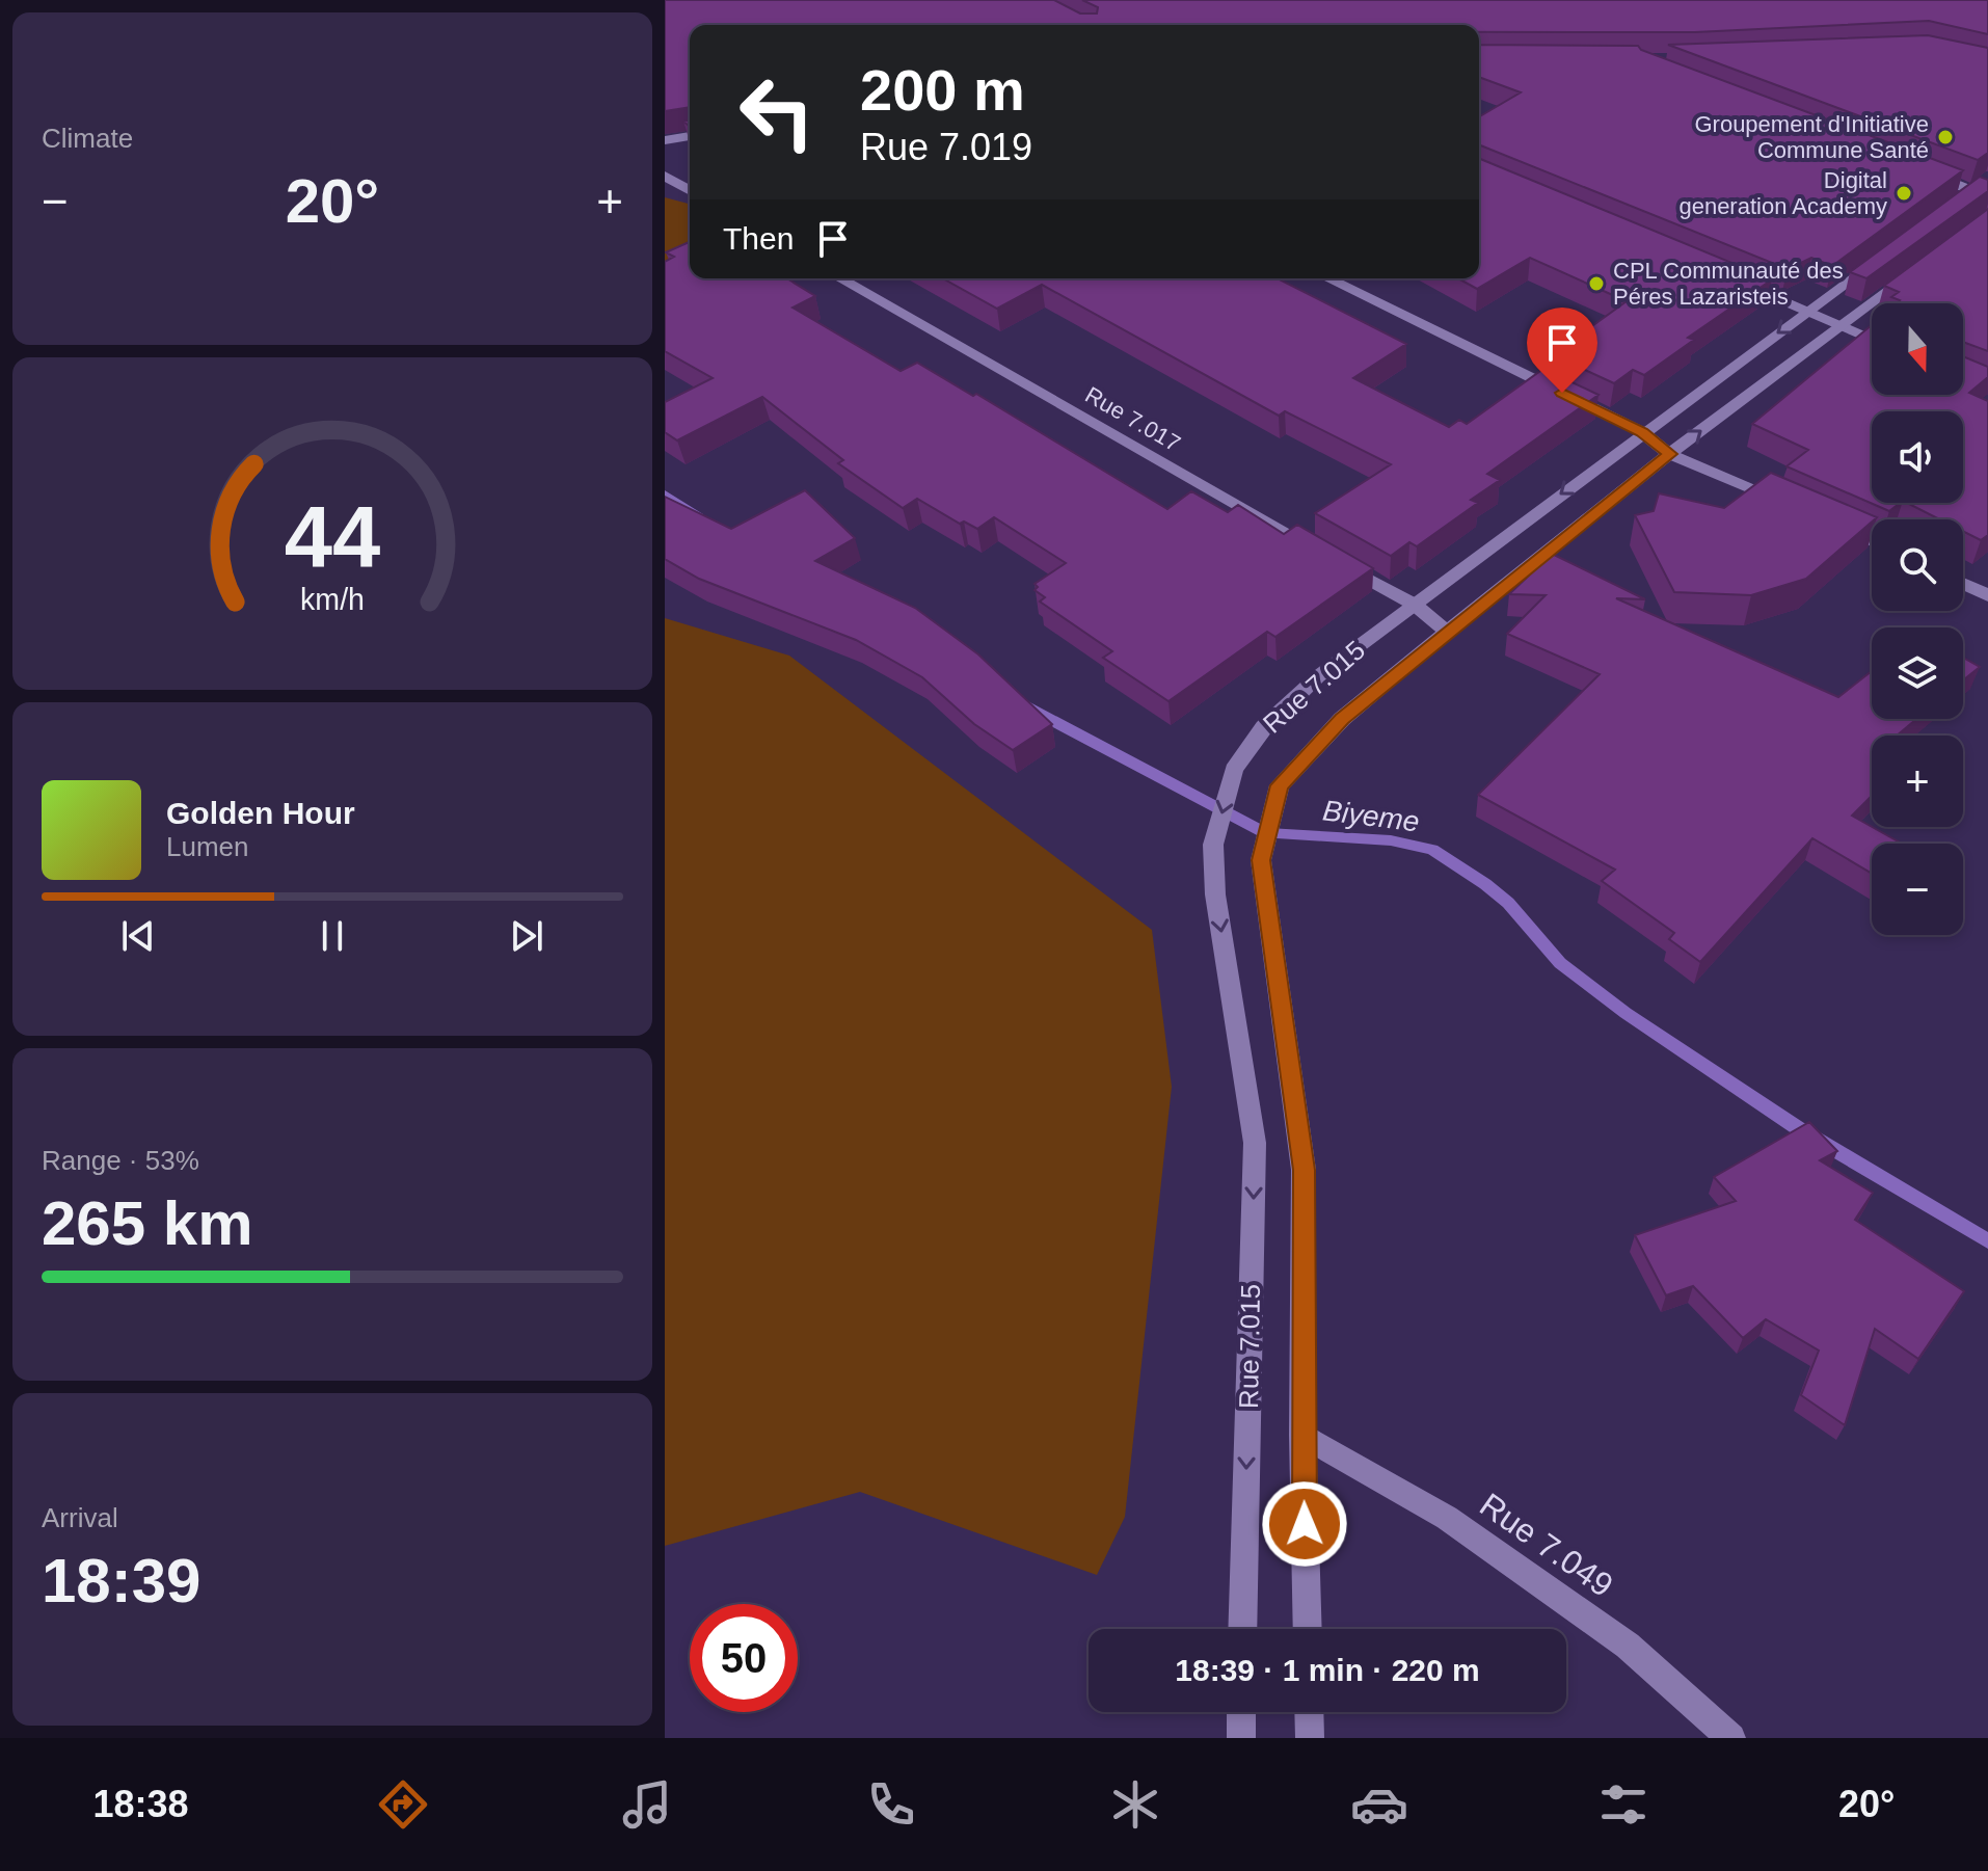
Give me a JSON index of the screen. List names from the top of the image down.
{
  "streets": {
    "main road": ["Rue 7.017", "Rue 7.015", "Rue 7.049"]
  },
  "crossings": [
    ["Rue 7.017", "Rue 7.015"],
    ["Rue 7.015", "Rue 7.049"]
  ],
  "water": ["Biyeme"],
  "places": ["Groupement d'Initiative Commune Santé", "Digital generation Academy", "CPL Communauté des Péres Lazaristeis"],
  "north": "bottom",
  "page": {
    "tile": [
      "Climate",
      ["Range · 53%", "265 km"],
      ["Arrival", "18:39"]
    ],
    "turn": ["200 m", "Rue 7.019"],
    "heat": ["−", "20°", "+"],
    "then": "Then",
    "map_buttons": ["+", "−"],
    "song": ["Golden Hour", "Lumen"],
    "limit": "50",
    "trip": "18:39 · 1 min · 220 m",
    "tabs": ["18:38", "20°"],
    "gauge": ["44", "km/h"]
  }
}
